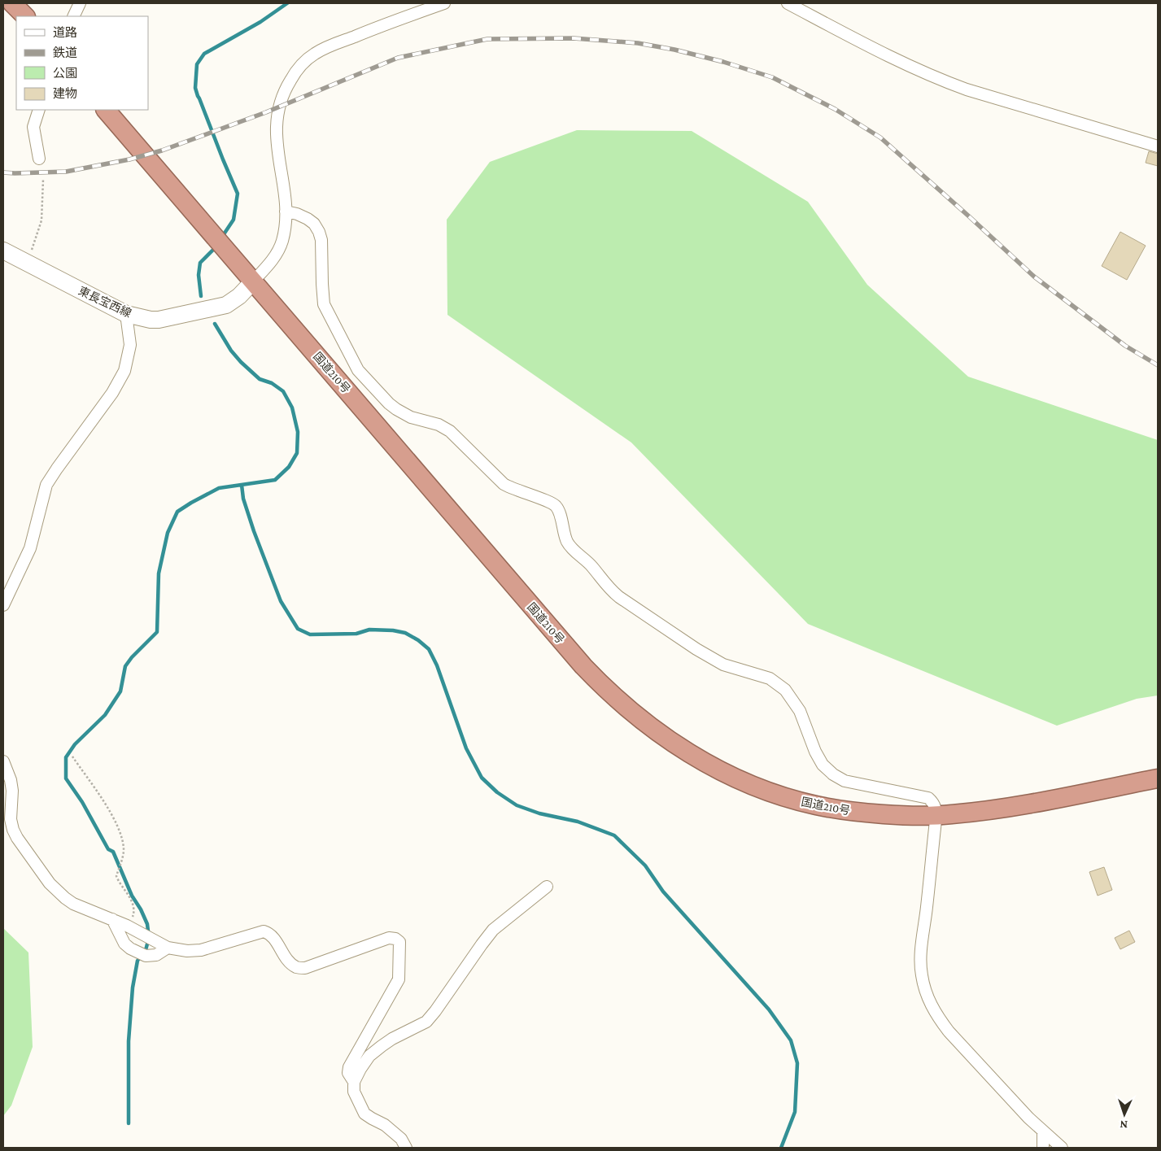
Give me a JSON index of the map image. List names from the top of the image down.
{
  "streets": {
    "highway": ["国道210号"],
    "main road": ["東長宝西線"]
  },
  "crossings": [
    ["東長宝西線", "国道210号"]
  ],
  "legend": [
    "道路",
    "鉄道",
    "公園",
    "建物"
  ],
  "north": "bottom"
}
